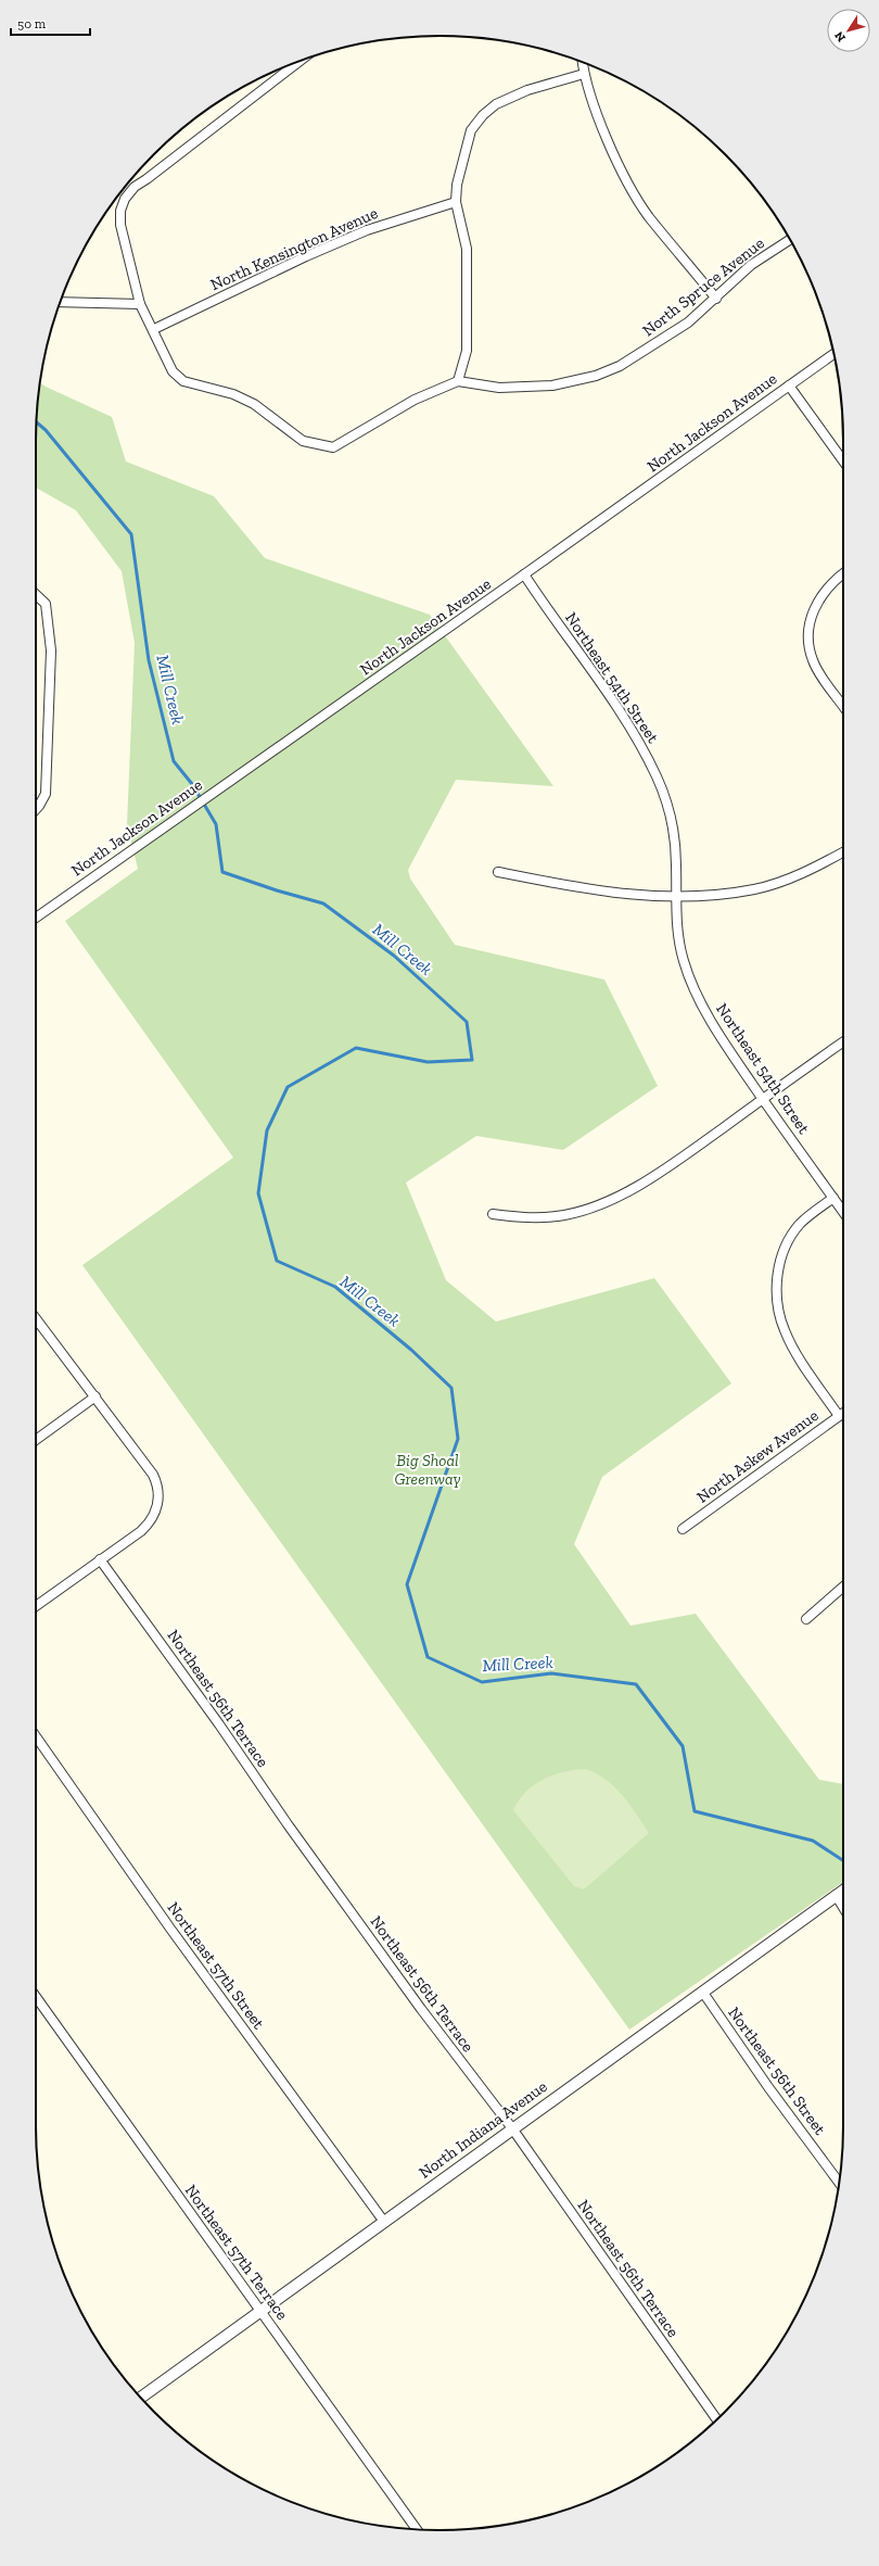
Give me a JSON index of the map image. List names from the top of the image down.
{
  "streets": {
    "street": [
      "North Kensington Avenue",
      "North Spruce Avenue",
      "North Jackson Avenue",
      "Northeast 54th Street",
      "North Askew Avenue",
      "Northeast 56th Terrace",
      "Northeast 57th Street",
      "Northeast 56th Street",
      "North Indiana Avenue",
      "Northeast 57th Terrace"
    ]
  },
  "crossings": [
    ["North Jackson Avenue", "Northeast 54th Street"],
    ["Northeast 56th Terrace", "North Indiana Avenue"],
    ["Northeast 57th Street", "North Indiana Avenue"],
    ["Northeast 56th Street", "North Indiana Avenue"],
    ["North Indiana Avenue", "Northeast 57th Terrace"]
  ],
  "water": ["Mill Creek"],
  "parks": ["Big Shoal Greenway"],
  "scale_bar": "50 m",
  "north": "bottom left"
}
